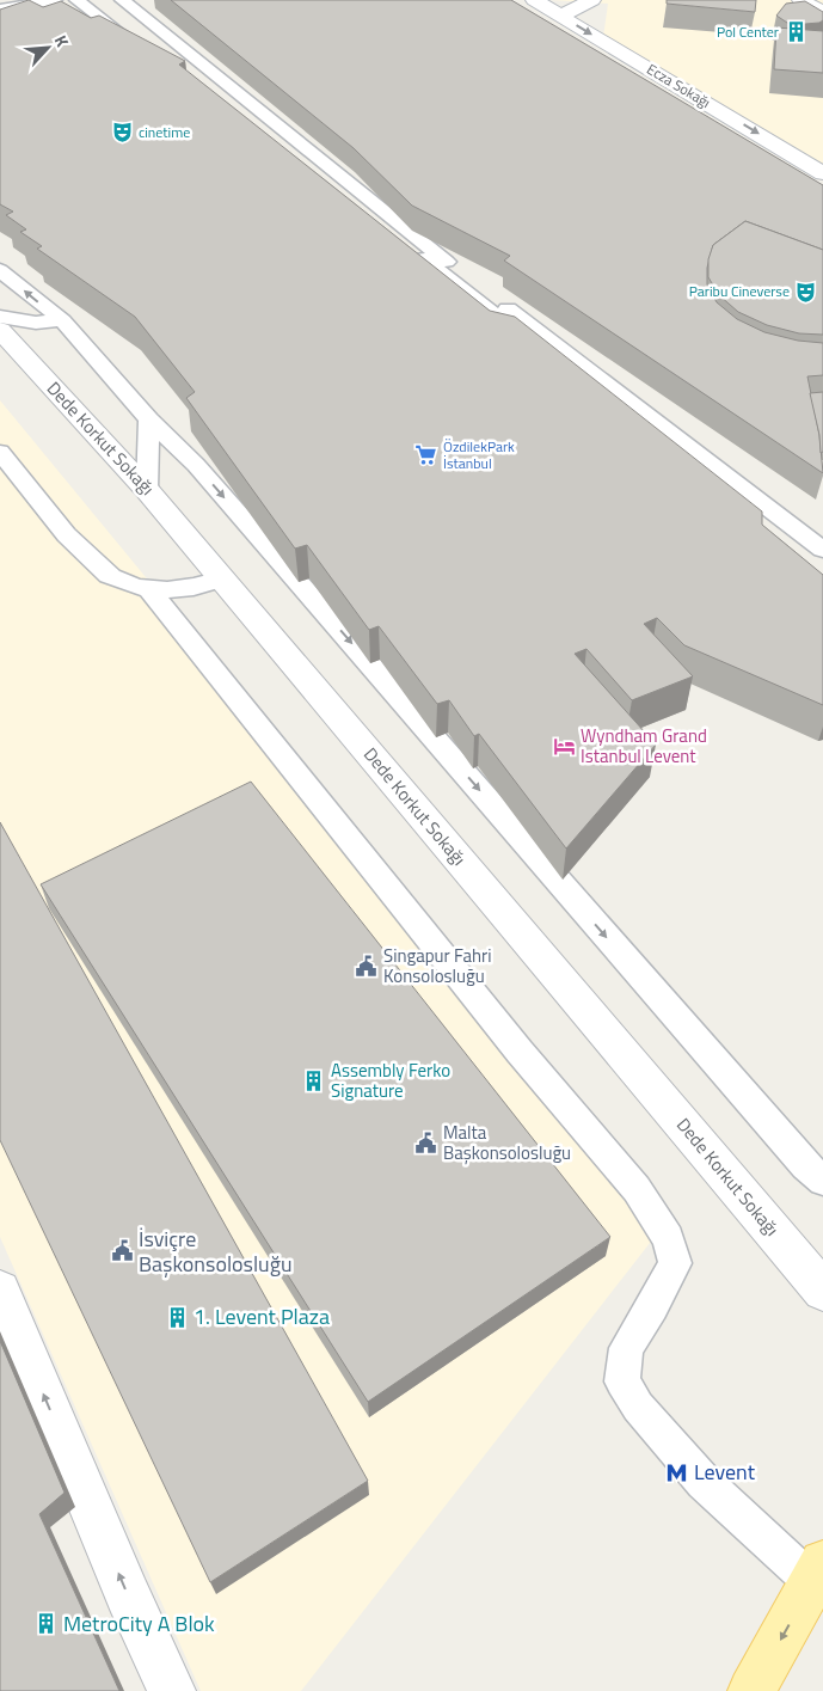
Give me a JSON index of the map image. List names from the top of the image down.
{
  "streets": {
    "street": ["Ecza Sokağı", "Dede Korkut Sokağı"]
  },
  "one_way": ["Ecza Sokağı"],
  "places": {
    "building": [
      "Pol Center",
      "Assembly Ferko Signature",
      "1. Levent Plaza",
      "MetroCity A Blok"
    ],
    "theatre": ["cinetime", "Paribu Cineverse"],
    "supermarket": ["ÖzdilekPark İstanbul"],
    "hotel": ["Wyndham Grand Istanbul Levent"],
    "public building": ["Singapur Fahri Konsolosluğu", "Malta Başkonsolosluğu", "İsviçre Başkonsolosluğu"],
    "metro station": ["Levent"]
  },
  "north": "top right"
}
